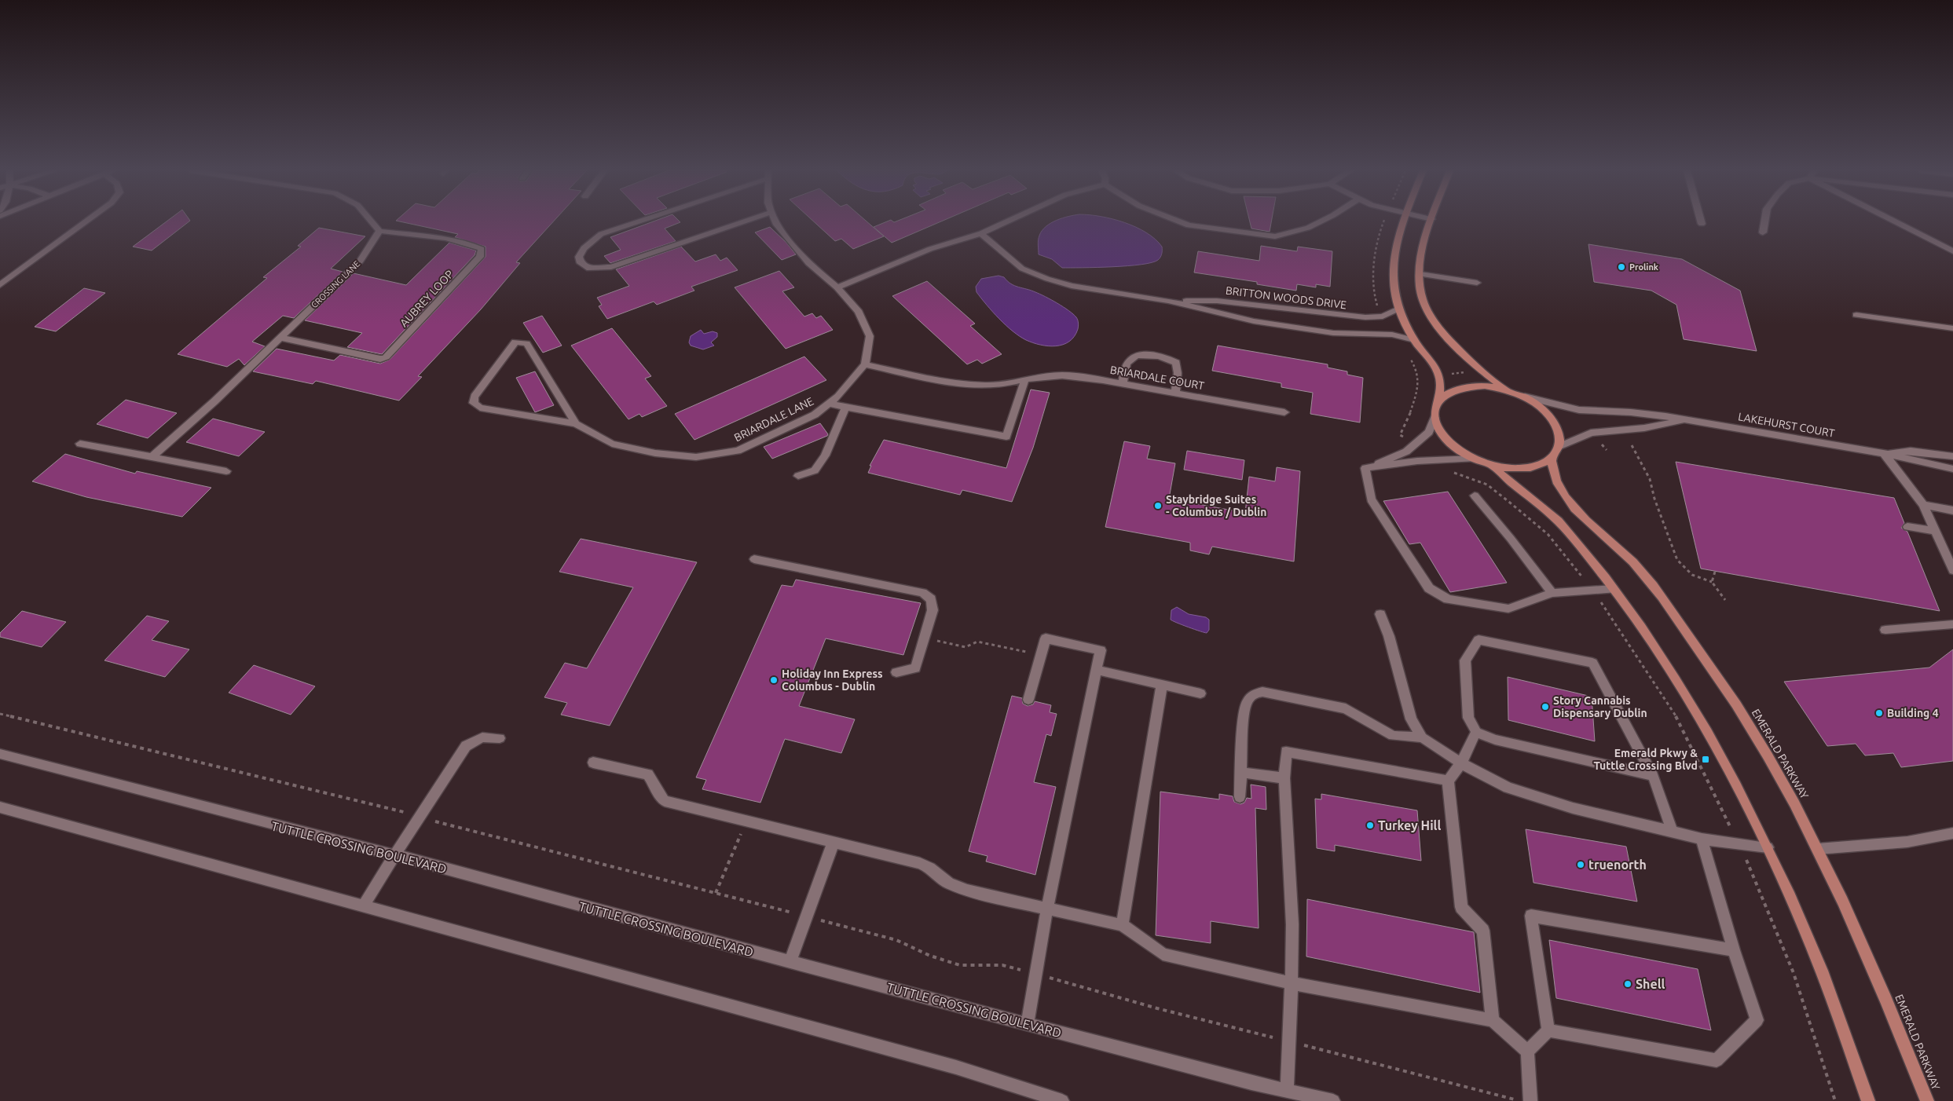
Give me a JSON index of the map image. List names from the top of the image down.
{
  "streets": {
    "main road": ["EMERALD PARKWAY"],
    "street": [
      "CROSSING LANE",
      "BRITTON WOODS DRIVE",
      "AUBREY LOOP",
      "BRIARDALE COURT",
      "BRIARDALE LANE",
      "LAKEHURST COURT",
      "TUTTLE CROSSING BOULEVARD"
    ]
  },
  "crossings": [
    ["CROSSING LANE", "AUBREY LOOP"],
    ["BRIARDALE COURT", "BRIARDALE LANE"],
    ["LAKEHURST COURT", "EMERALD PARKWAY"]
  ],
  "places": {
    "other": [
      "Prolink",
      "Staybridge Suites - Columbus / Dublin",
      "Holiday Inn Express Columbus - Dublin",
      "Story Cannabis Dispensary Dublin",
      "Building 4",
      "Turkey Hill",
      "truenorth",
      "Shell"
    ],
    "transit": ["Emerald Pkwy & Tuttle Crossing Blvd"]
  }
}
